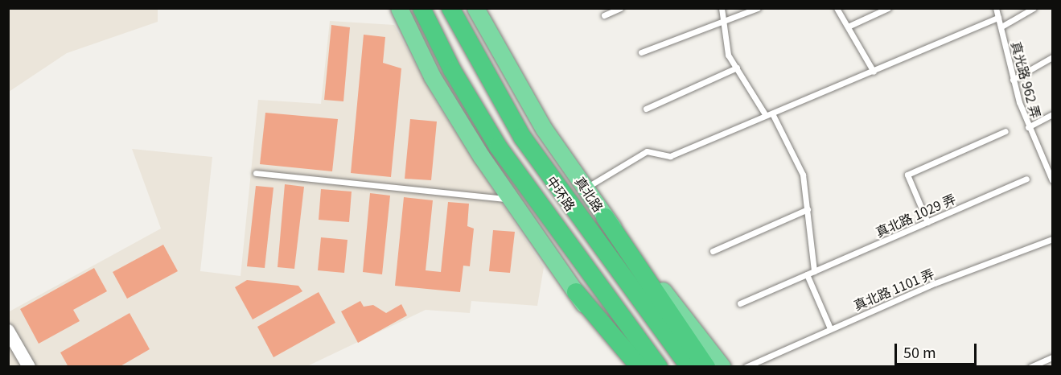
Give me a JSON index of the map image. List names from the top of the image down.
{
  "streets": {
    "highway": ["中环路"],
    "main road": ["真北路"],
    "lane": ["真光路 962 弄", "真北路 1029 弄", "真北路 1101 弄"]
  },
  "scale_bar": "50 m"
}
